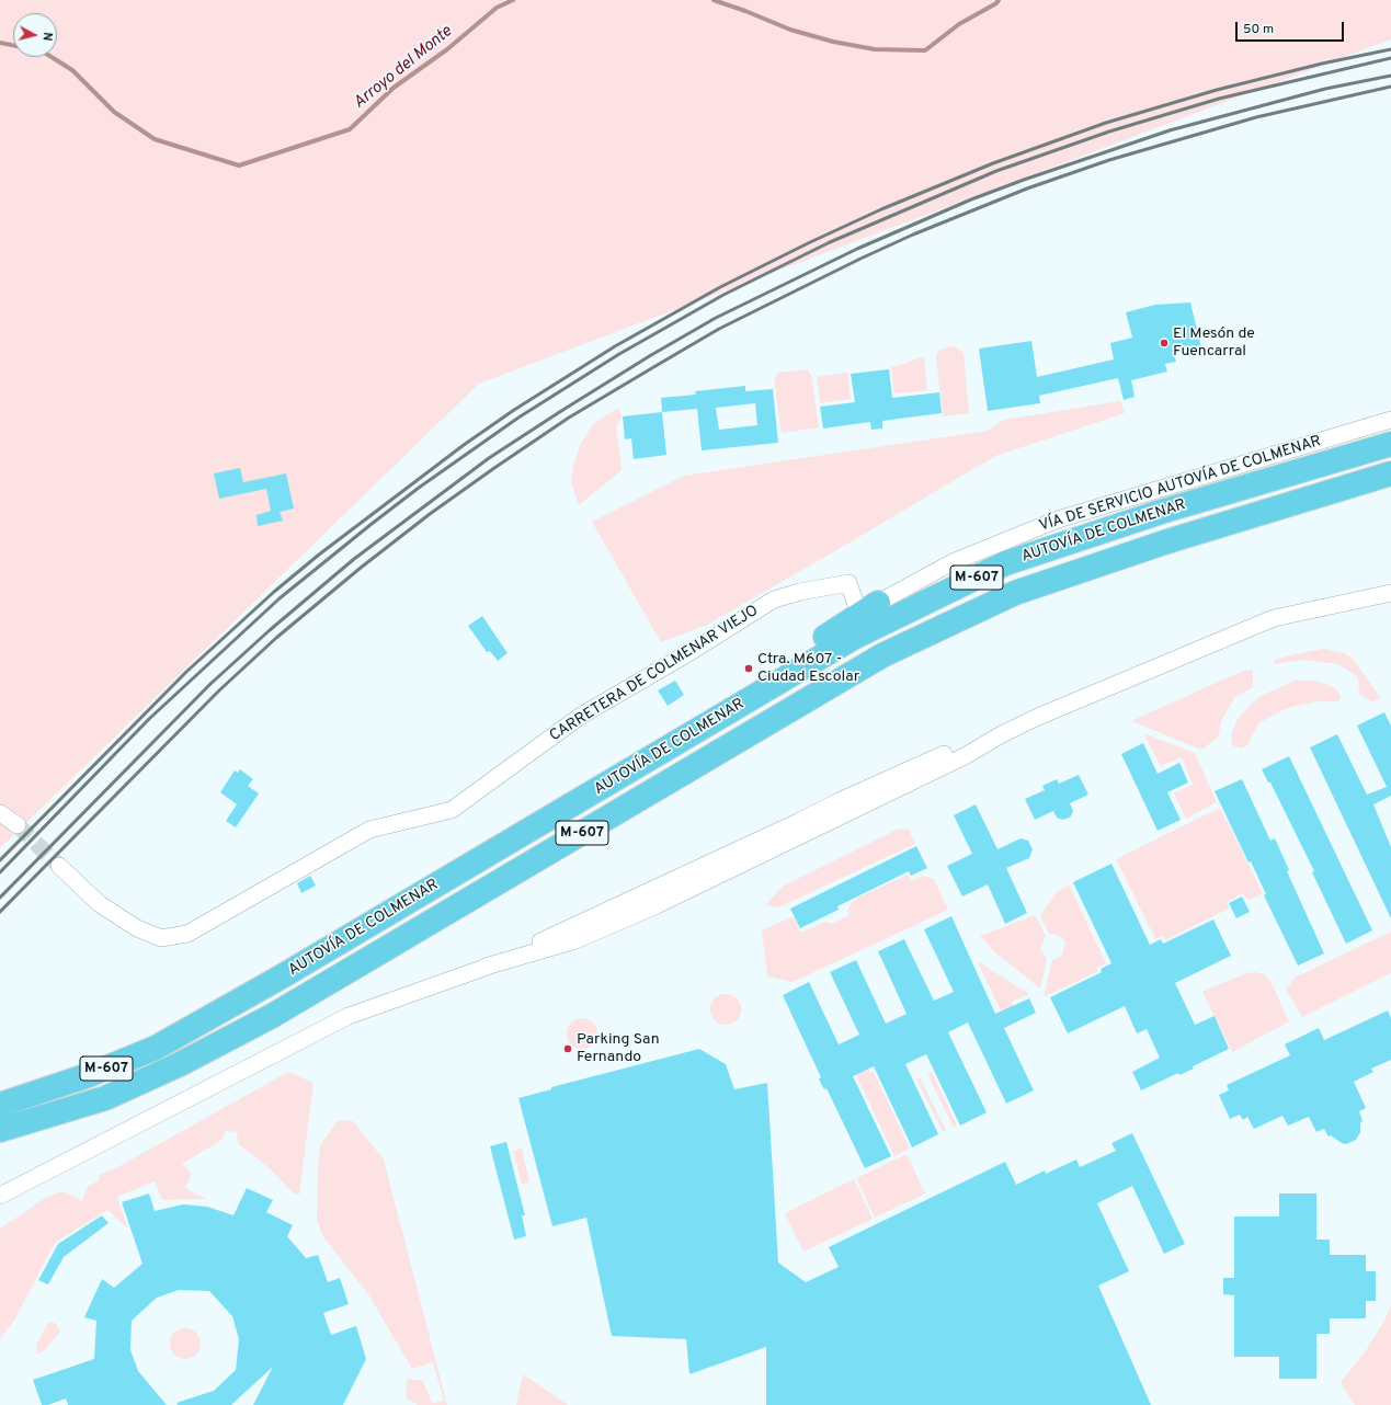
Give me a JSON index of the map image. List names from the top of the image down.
{
  "streets": {
    "highway": ["AUTOVÍA DE COLMENAR", "M-607"],
    "street": ["VÍA DE SERVICIO AUTOVÍA DE COLMENAR", "CARRETERA DE COLMENAR VIEJO"]
  },
  "crossings": [
    ["VÍA DE SERVICIO AUTOVÍA DE COLMENAR", "CARRETERA DE COLMENAR VIEJO"]
  ],
  "water": ["Arroyo del Monte"],
  "places": ["El Mesón de Fuencarral", "Ctra. M607 - Ciudad Escolar", "Parking San Fernando"],
  "scale_bar": "50 m",
  "north": "right"
}
